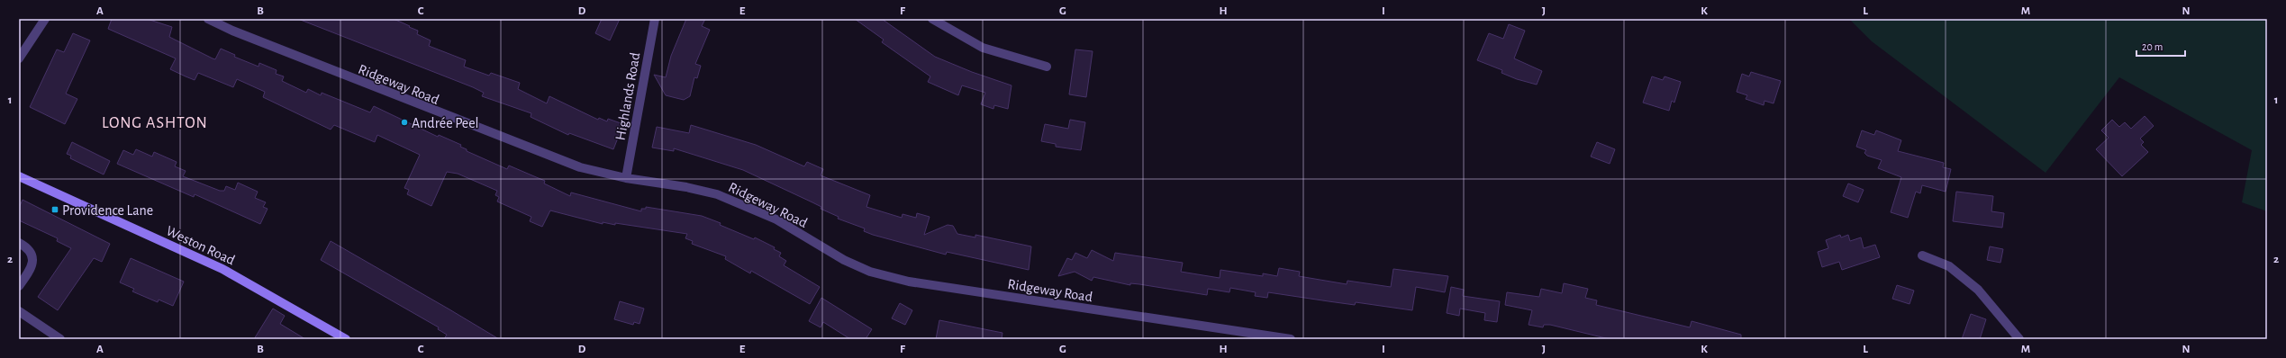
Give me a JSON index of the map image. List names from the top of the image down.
{
  "streets": {
    "street": ["Ridgeway Road", "Highlands Road", "Weston Road"]
  },
  "crossings": [
    ["Ridgeway Road", "Highlands Road"]
  ],
  "districts": ["LONG ASHTON"],
  "places": {
    "other": ["Andrée Peel"],
    "transit": ["Providence Lane"]
  },
  "scale_bar": "20 m",
  "grid": {
    "columns": [
      "A",
      "B",
      "C",
      "D",
      "E",
      "F",
      "G",
      "H",
      "I",
      "J",
      "K",
      "L",
      "M",
      "N"
    ],
    "rows": ["1", "2"]
  }
}
